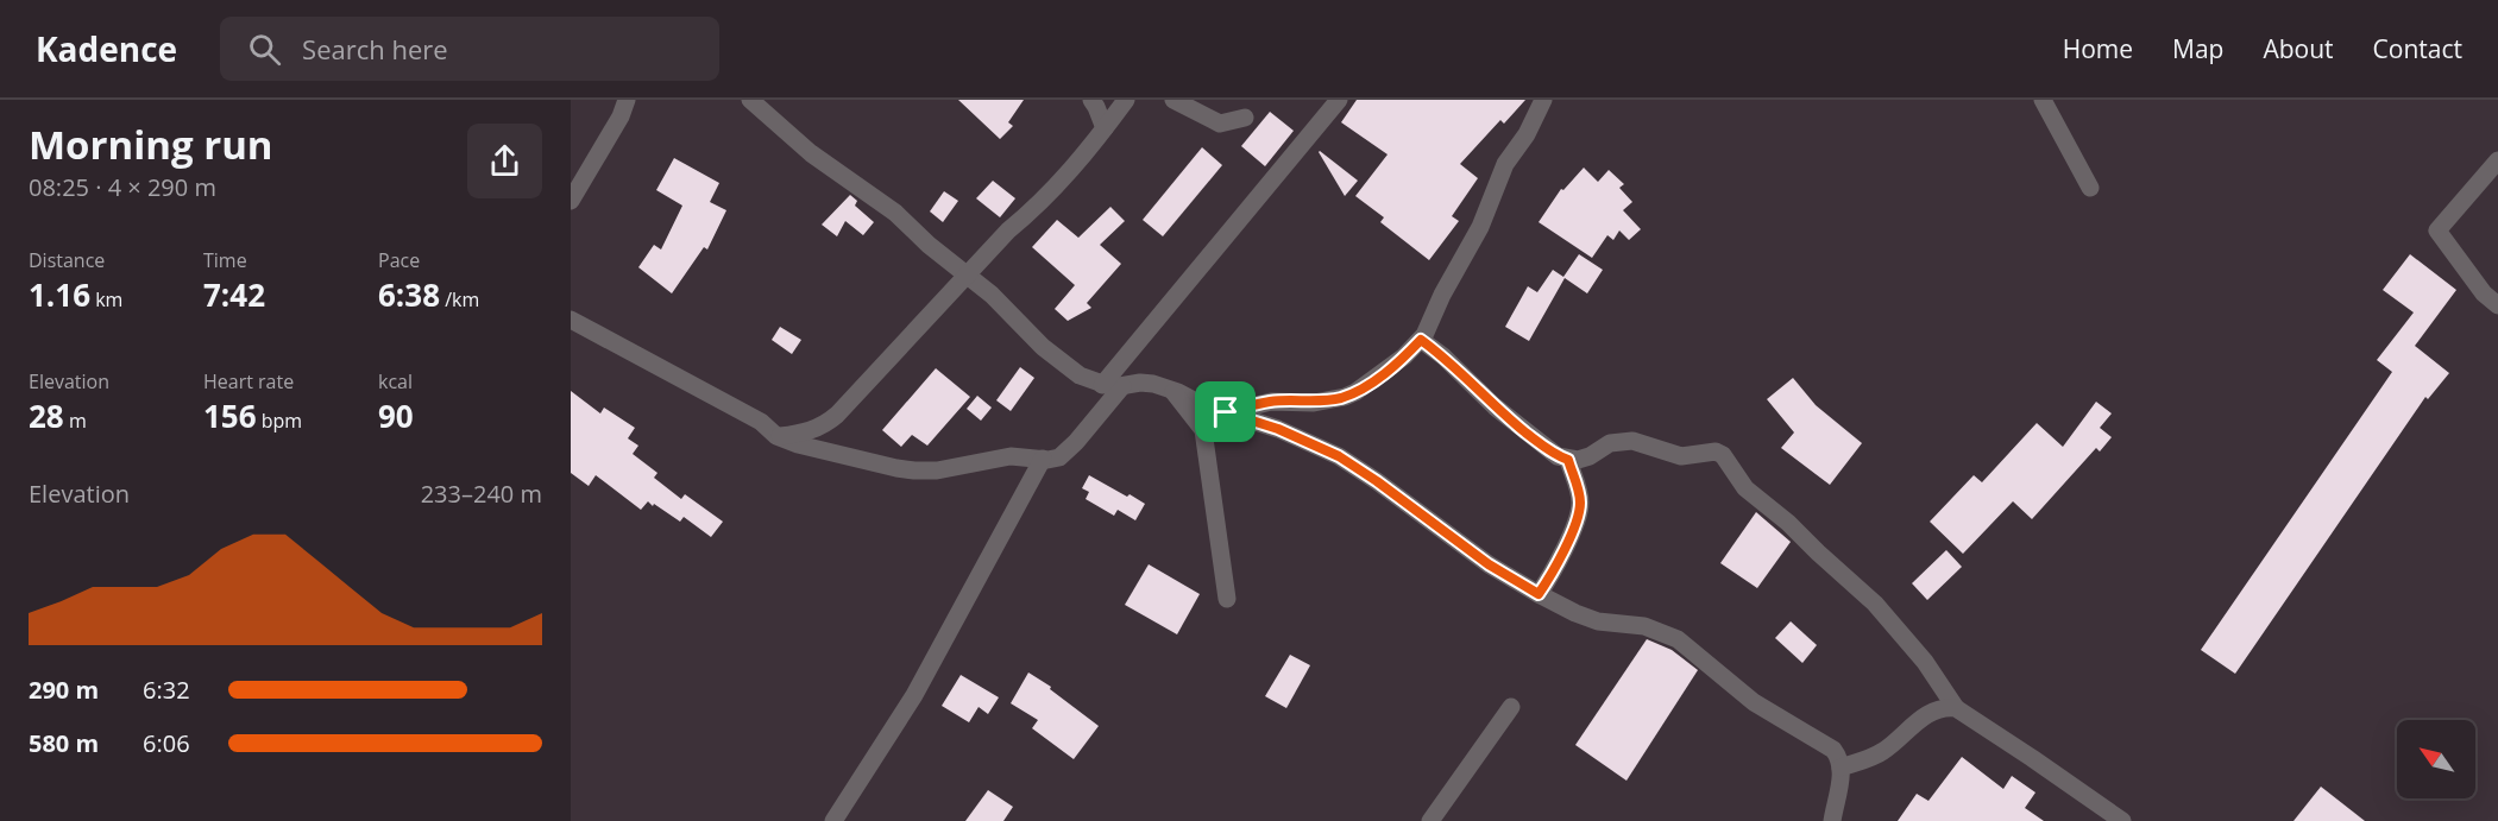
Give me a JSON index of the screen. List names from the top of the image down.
{
  "north": "top left",
  "page": {
    "header": "Kadence",
    "search": "Search here",
    "nav": [
      "Home",
      "Map",
      "About",
      "Contact"
    ],
    "heading": ["Morning run", "08:25 · 4 × 290 m"],
    "stats": [
      ["Distance", "1.16 km"],
      ["Time", "7:42"],
      ["Pace", "6:38 /km"],
      ["Elevation", "28 m"],
      ["Heart rate", "156 bpm"],
      ["kcal", "90"]
    ],
    "chart": ["Elevation", "233–240 m"],
    "list": [
      {
        "name": "290 m",
        "note": "6:32"
      },
      {
        "name": "580 m",
        "note": "6:06"
      }
    ]
  }
}
